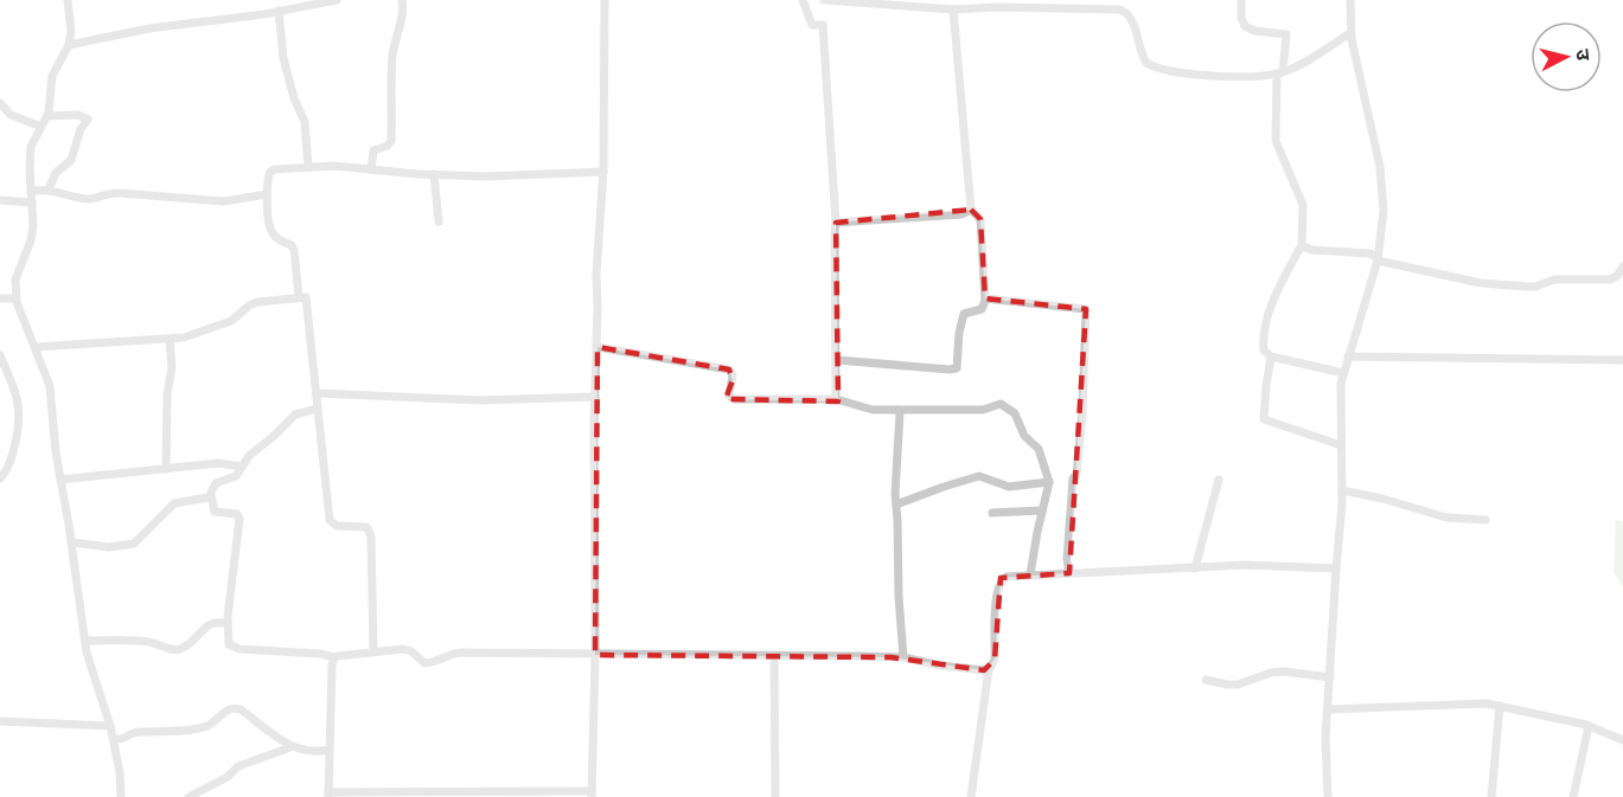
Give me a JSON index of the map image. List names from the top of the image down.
{
  "north": "right"
}
